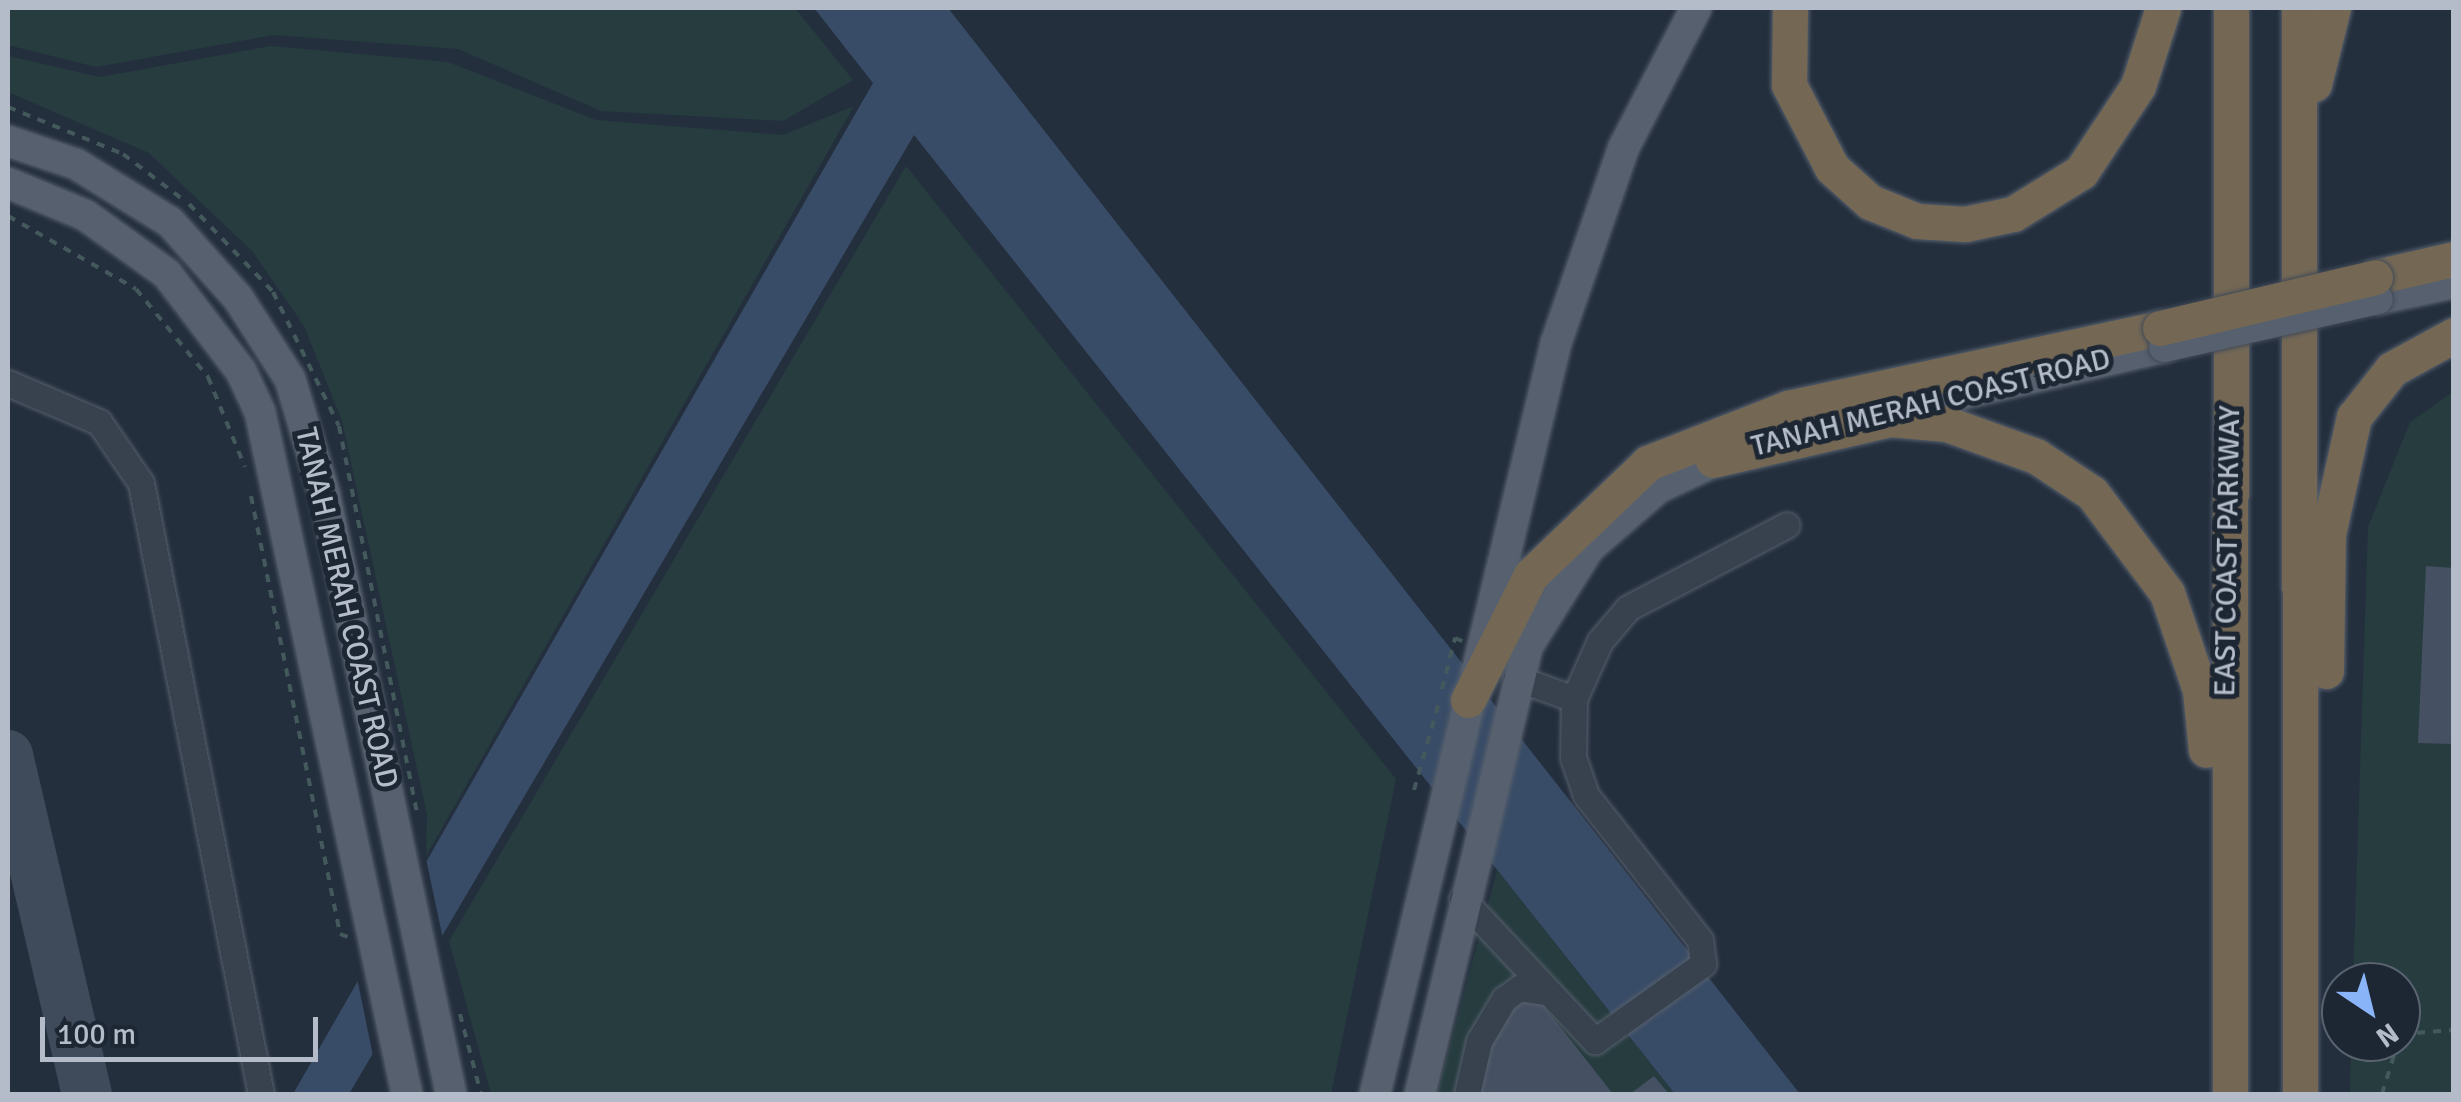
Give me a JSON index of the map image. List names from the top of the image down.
{
  "streets": {
    "highway": ["EAST COAST PARKWAY"],
    "main road": ["TANAH MERAH COAST ROAD"]
  },
  "scale_bar": "100 m",
  "north": "bottom right"
}
